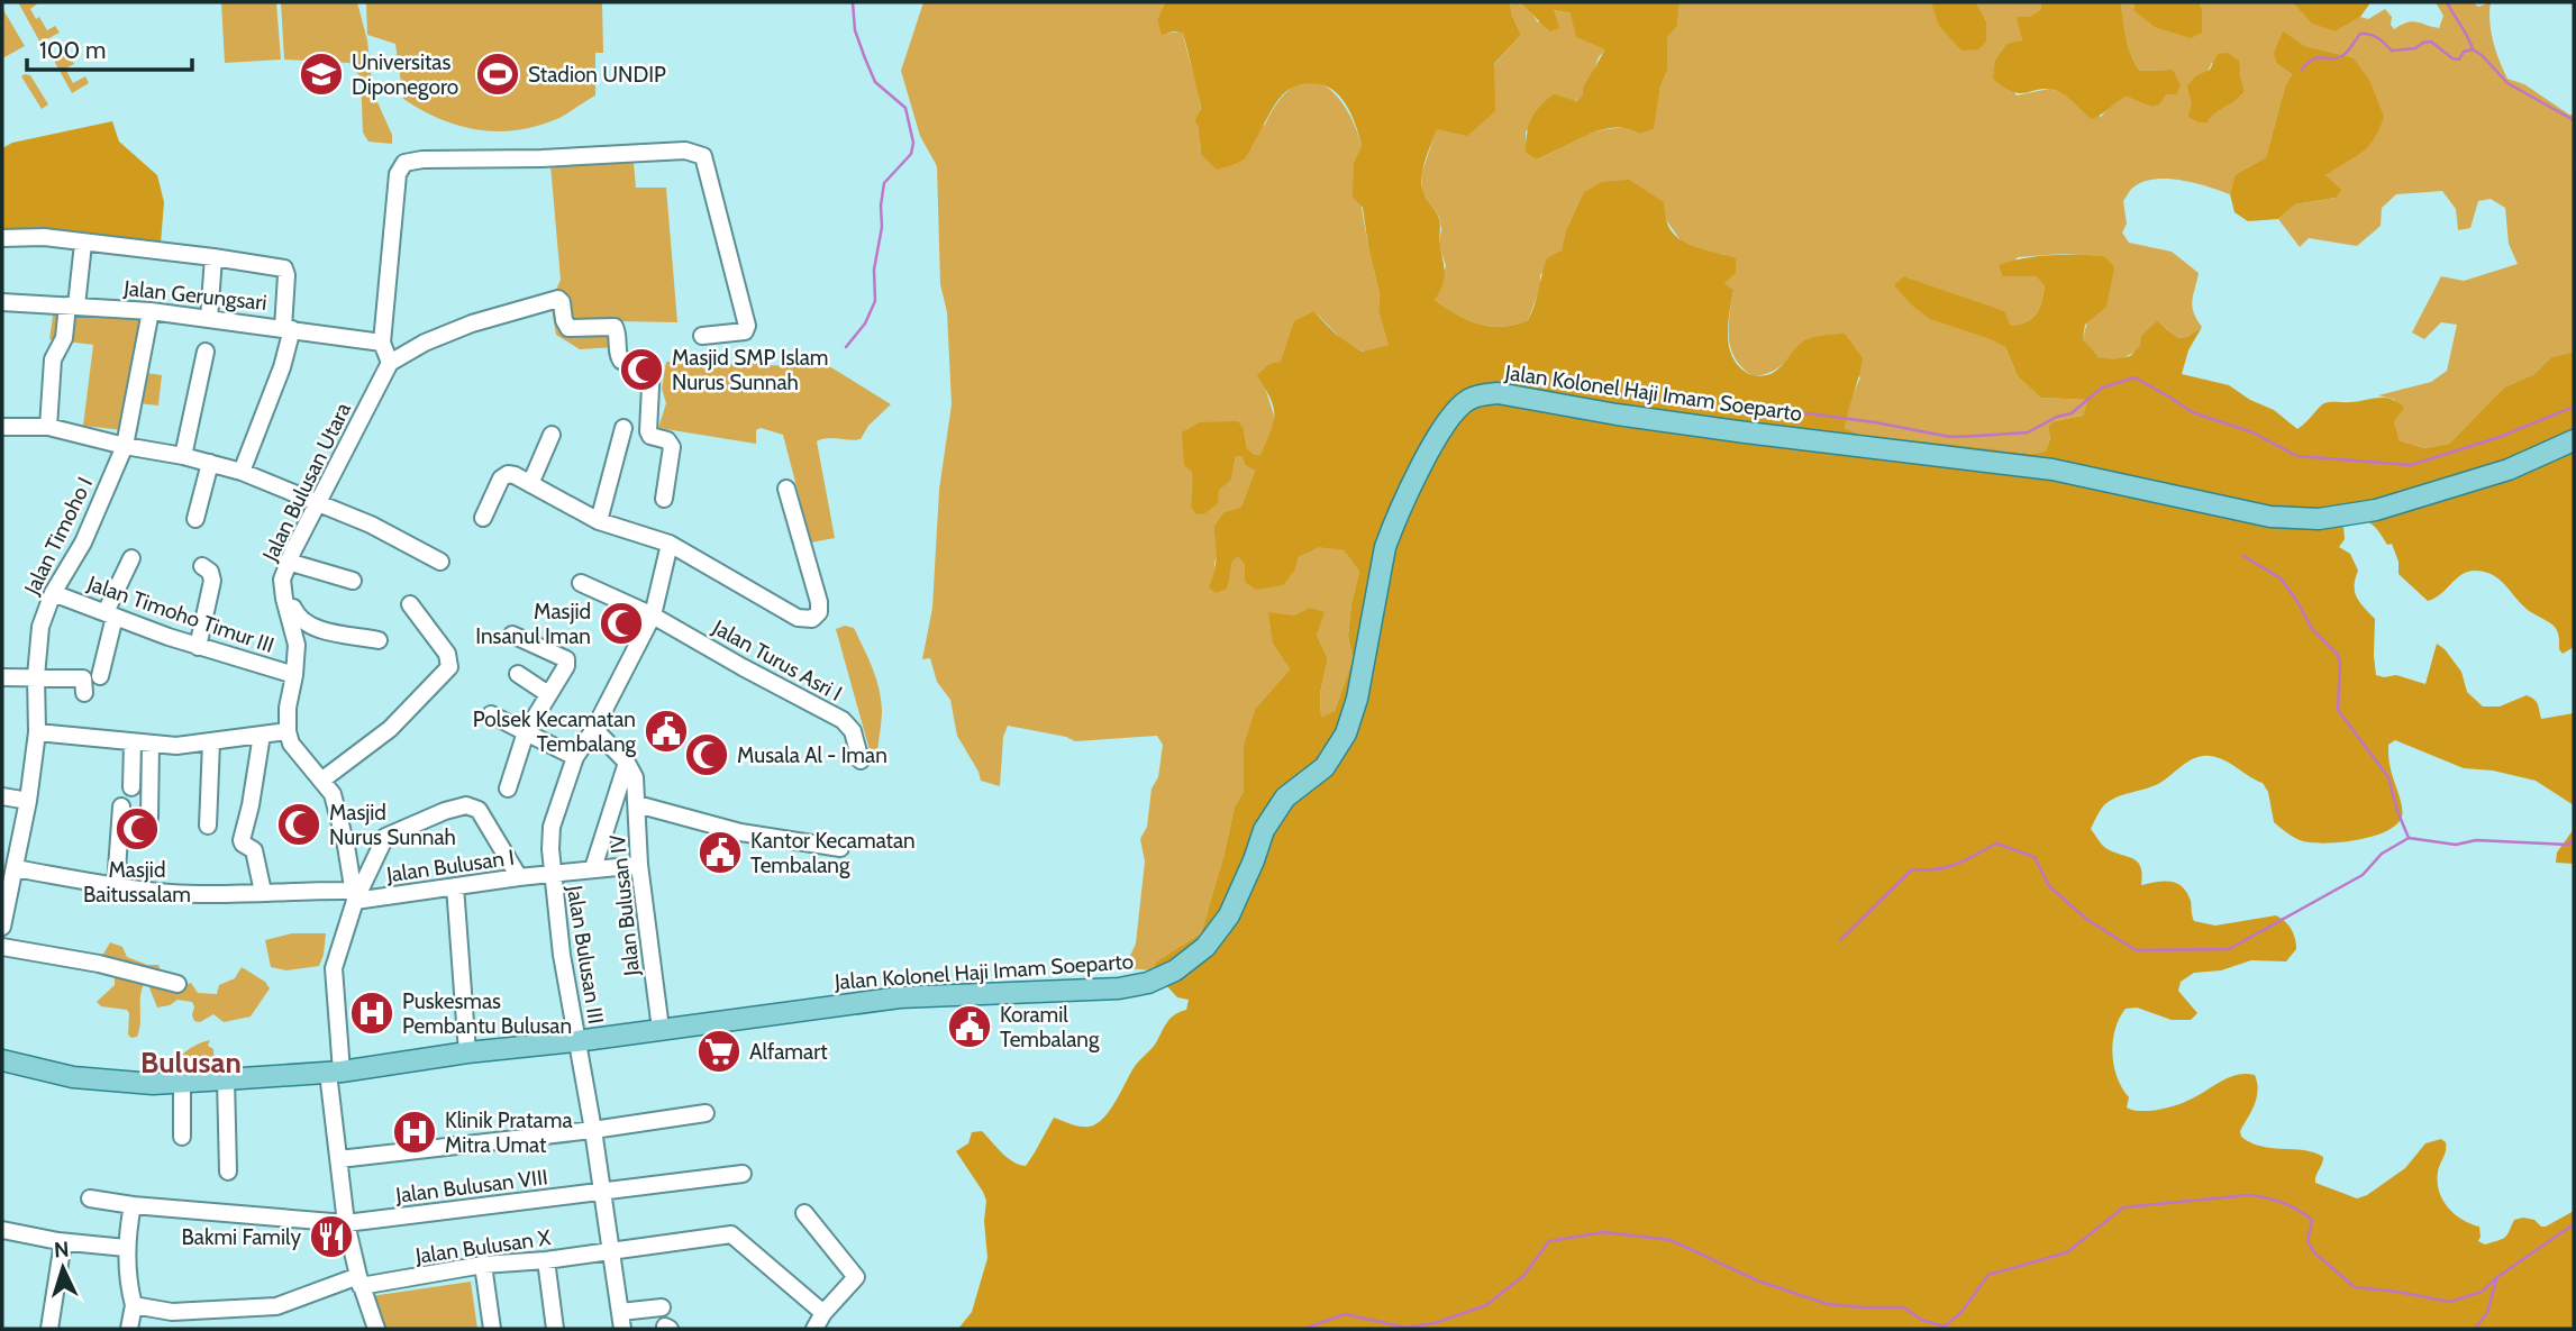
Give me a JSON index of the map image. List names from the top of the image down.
{
  "streets": {
    "main road": ["Jalan Kolonel Haji Imam Soeparto"],
    "street": [
      "Jalan Gerungsari",
      "Jalan Bulusan Utara",
      "Jalan Timoho I",
      "Jalan Timoho Timur III",
      "Jalan Turus Asri I",
      "Jalan Bulusan I",
      "Jalan Bulusan IV",
      "Jalan Bulusan III",
      "Jalan Bulusan VIII",
      "Jalan Bulusan X"
    ]
  },
  "crossings": [
    ["Jalan Gerungsari", "Jalan Timoho I"],
    ["Jalan Kolonel Haji Imam Soeparto", "Jalan Bulusan IV"],
    ["Jalan Kolonel Haji Imam Soeparto", "Jalan Bulusan III"],
    ["Jalan Bulusan Utara", "Jalan Timoho Timur III"],
    ["Jalan Timoho I", "Jalan Timoho Timur III"],
    ["Jalan Timoho I", "Jalan Bulusan I"],
    ["Jalan Bulusan I", "Jalan Bulusan IV"],
    ["Jalan Bulusan I", "Jalan Bulusan III"],
    ["Jalan Bulusan III", "Jalan Bulusan VIII"],
    ["Jalan Bulusan III", "Jalan Bulusan X"]
  ],
  "districts": ["Bulusan"],
  "places": {
    "school or university": ["Universitas Diponegoro"],
    "sports": ["Stadion UNDIP"],
    "mosque": [
      "Masjid SMP Islam Nurus Sunnah",
      "Masjid Insanul Iman",
      "Musala Al - Iman",
      "Masjid Nurus Sunnah",
      "Masjid Baitussalam"
    ],
    "public building": ["Polsek Kecamatan Tembalang", "Kantor Kecamatan Tembalang", "Koramil Tembalang"],
    "hospital": ["Puskesmas Pembantu Bulusan", "Klinik Pratama Mitra Umat"],
    "supermarket": ["Alfamart"],
    "restaurant": ["Bakmi Family"]
  },
  "scale_bar": "100 m",
  "north": "top"
}
